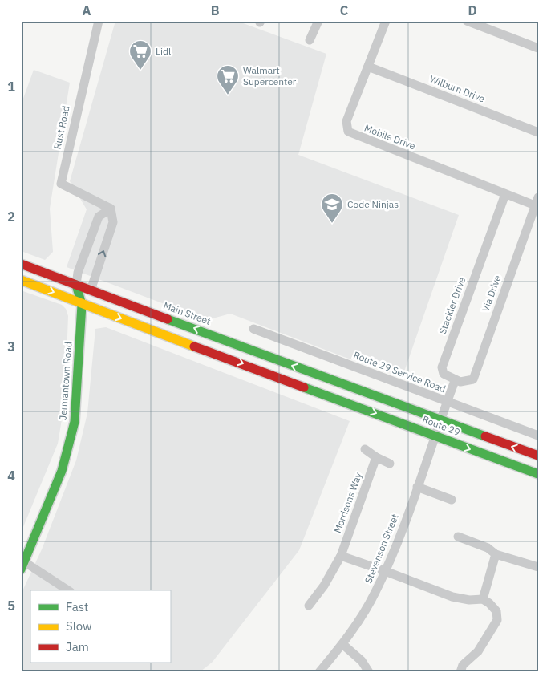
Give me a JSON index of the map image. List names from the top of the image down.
{
  "streets": {
    "main road": ["Main Street", "Jermantown Road", "Route 29"],
    "street": [
      "Wilburn Drive",
      "Rust Road",
      "Mobile Drive",
      "Via Drive",
      "Stackler Drive",
      "Route 29 Service Road",
      "Morrisons Way",
      "Stevenson Street"
    ]
  },
  "crossings": [
    ["Wilburn Drive", "Mobile Drive"],
    ["Mobile Drive", "Via Drive"],
    ["Mobile Drive", "Stackler Drive"],
    ["Via Drive", "Stackler Drive"],
    ["Main Street", "Jermantown Road"],
    ["Main Street", "Route 29"],
    ["Jermantown Road", "Route 29"],
    ["Route 29", "Stevenson Street"]
  ],
  "one_way": ["Main Street"],
  "places": {
    "supermarket": ["Lidl", "Walmart Supercenter"],
    "school or university": ["Code Ninjas"]
  },
  "legend": ["Fast", "Slow", "Jam"],
  "grid": {
    "columns": [
      "A",
      "B",
      "C",
      "D"
    ],
    "rows": [
      "1",
      "2",
      "3",
      "4",
      "5"
    ]
  }
}
